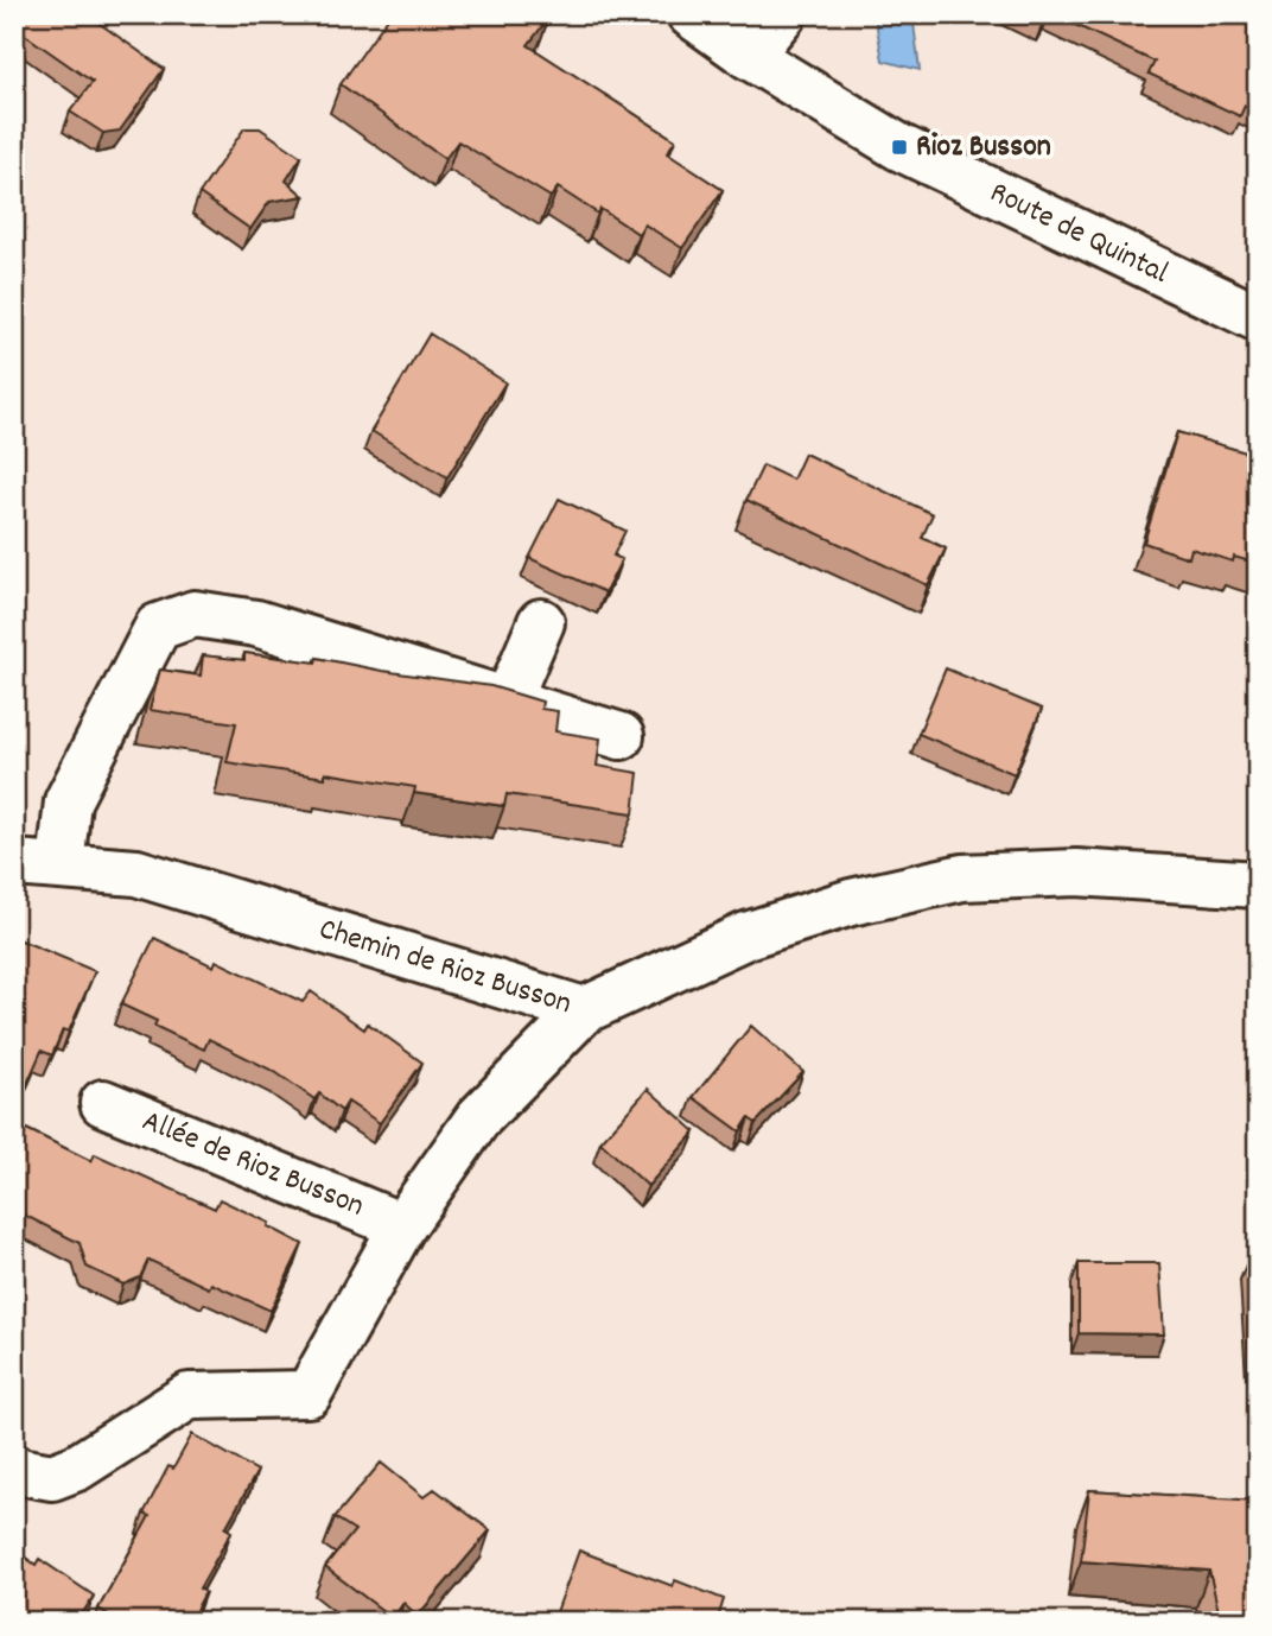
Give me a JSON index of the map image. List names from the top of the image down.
{
  "streets": {
    "street": ["Route de Quintal", "Chemin de Rioz Busson", "Allée de Rioz Busson"]
  },
  "crossings": [
    ["Chemin de Rioz Busson", "Allée de Rioz Busson"]
  ],
  "places": {
    "transit": ["Rioz Busson"]
  }
}
